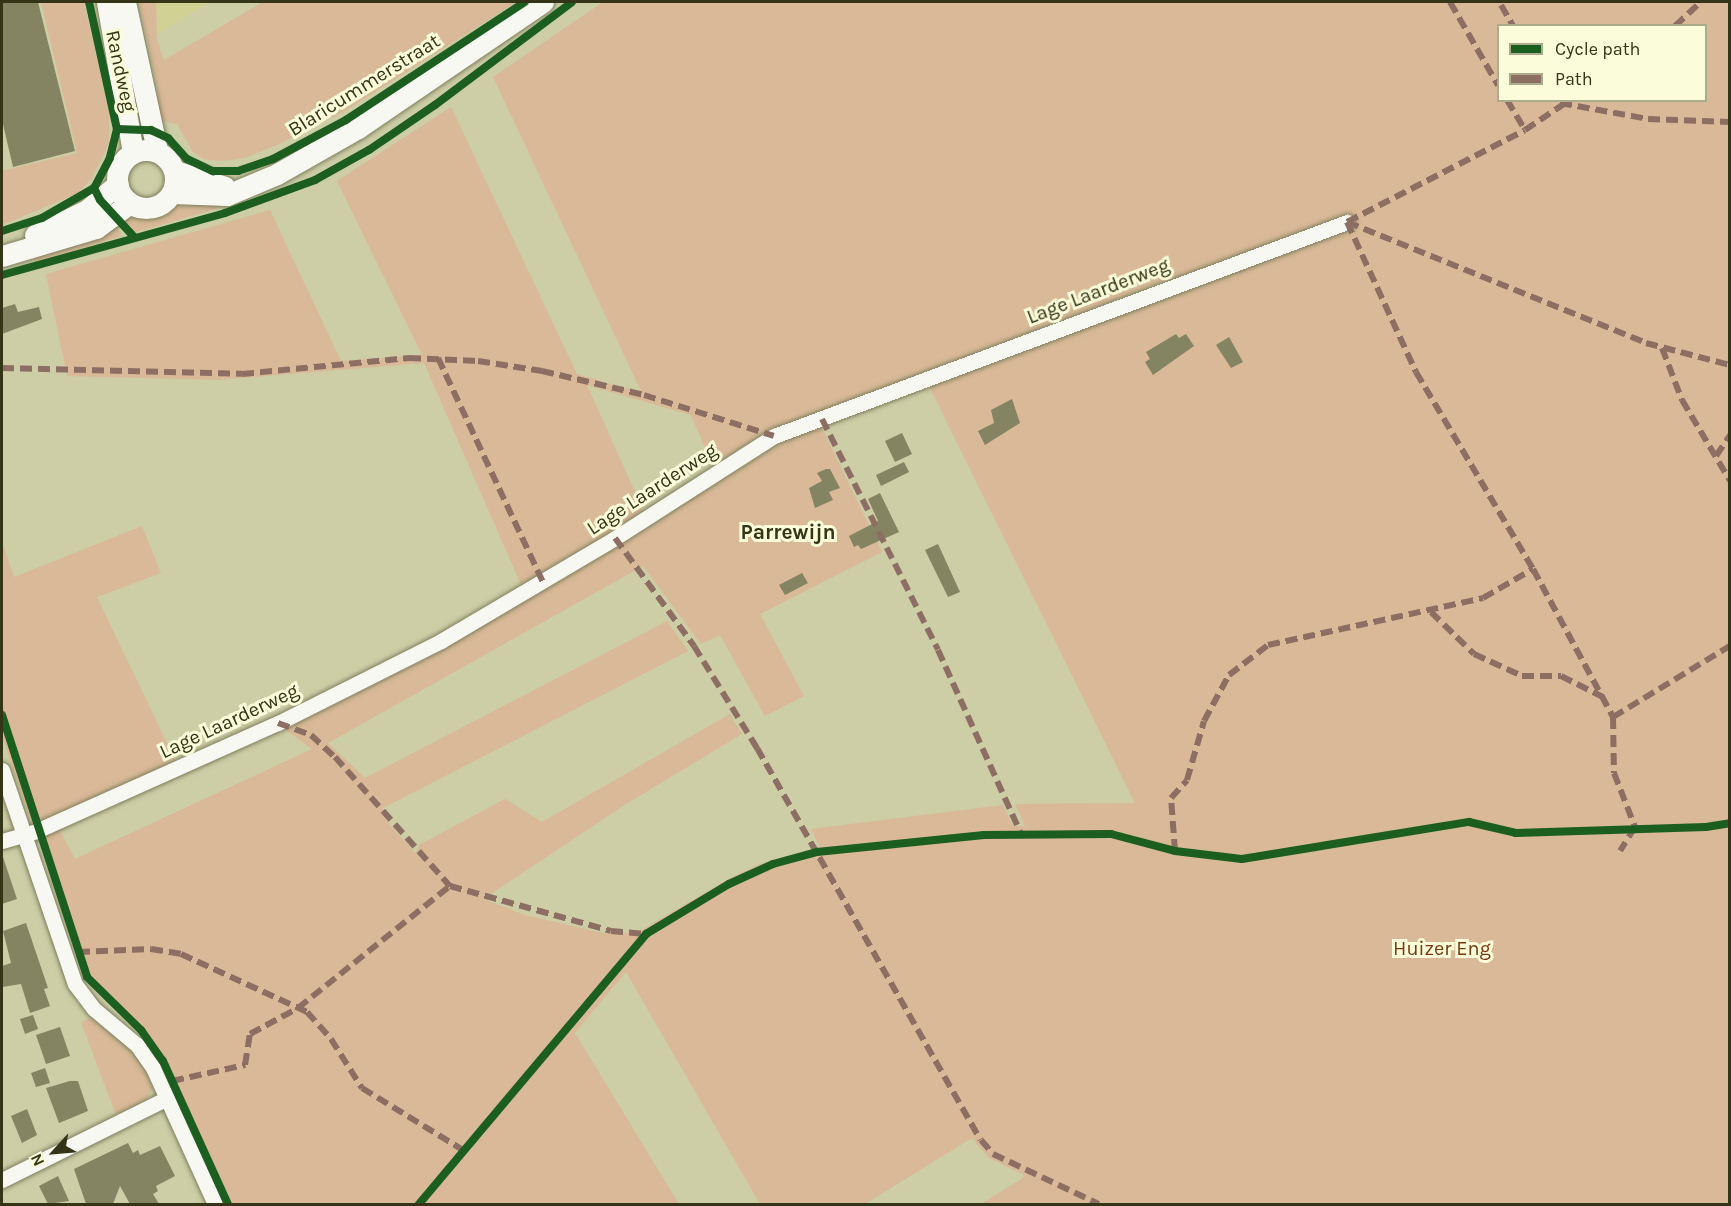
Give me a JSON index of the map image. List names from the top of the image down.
{
  "streets": {
    "main road": ["Randweg", "Blaricummerstraat"],
    "street": ["Lage Laarderweg"]
  },
  "crossings": [
    ["Randweg", "Blaricummerstraat"]
  ],
  "districts": ["Parrewijn"],
  "parks": ["Huizer Eng"],
  "legend": ["Cycle path", "Path"],
  "north": "bottom left"
}
